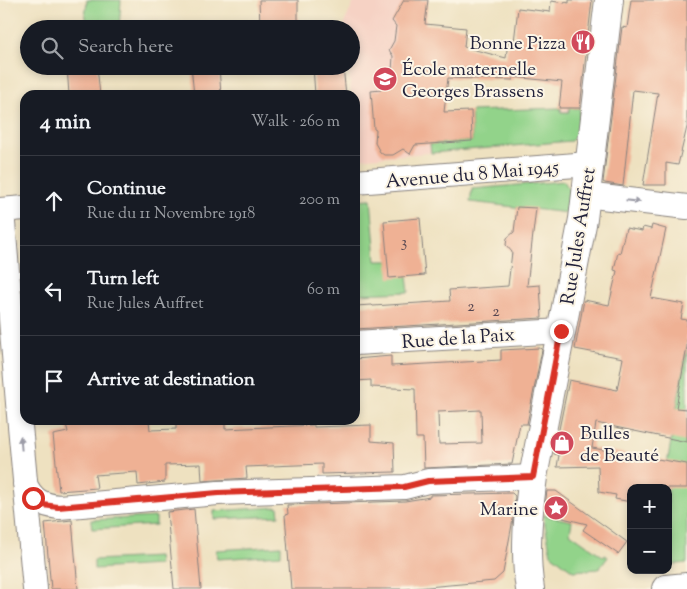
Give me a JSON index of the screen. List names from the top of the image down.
{
  "streets": {
    "main road": ["Rue Jules Auffret"],
    "street": ["Avenue du 8 Mai 1945", "Rue de la Paix"]
  },
  "crossings": [
    ["Avenue du 8 Mai 1945", "Rue Jules Auffret"],
    ["Rue Jules Auffret", "Rue de la Paix"]
  ],
  "places": {
    "restaurant": ["Bonne Pizza"],
    "school or university": ["École maternelle Georges Brassens"],
    "shop": ["Bulles de Beauté"],
    "place": ["Marine"]
  },
  "house_numbers": ["3", "2", "2"],
  "page": {
    "search": "Search here",
    "heading": ["4 min", "Walk · 260 m"],
    "list": [
      ["Continue", "Rue du 11 Novembre 1918", "200 m"],
      ["Turn left", "Rue Jules Auffret", "60 m"],
      "Arrive at destination"
    ],
    "map_buttons": ["+", "−"]
  }
}
